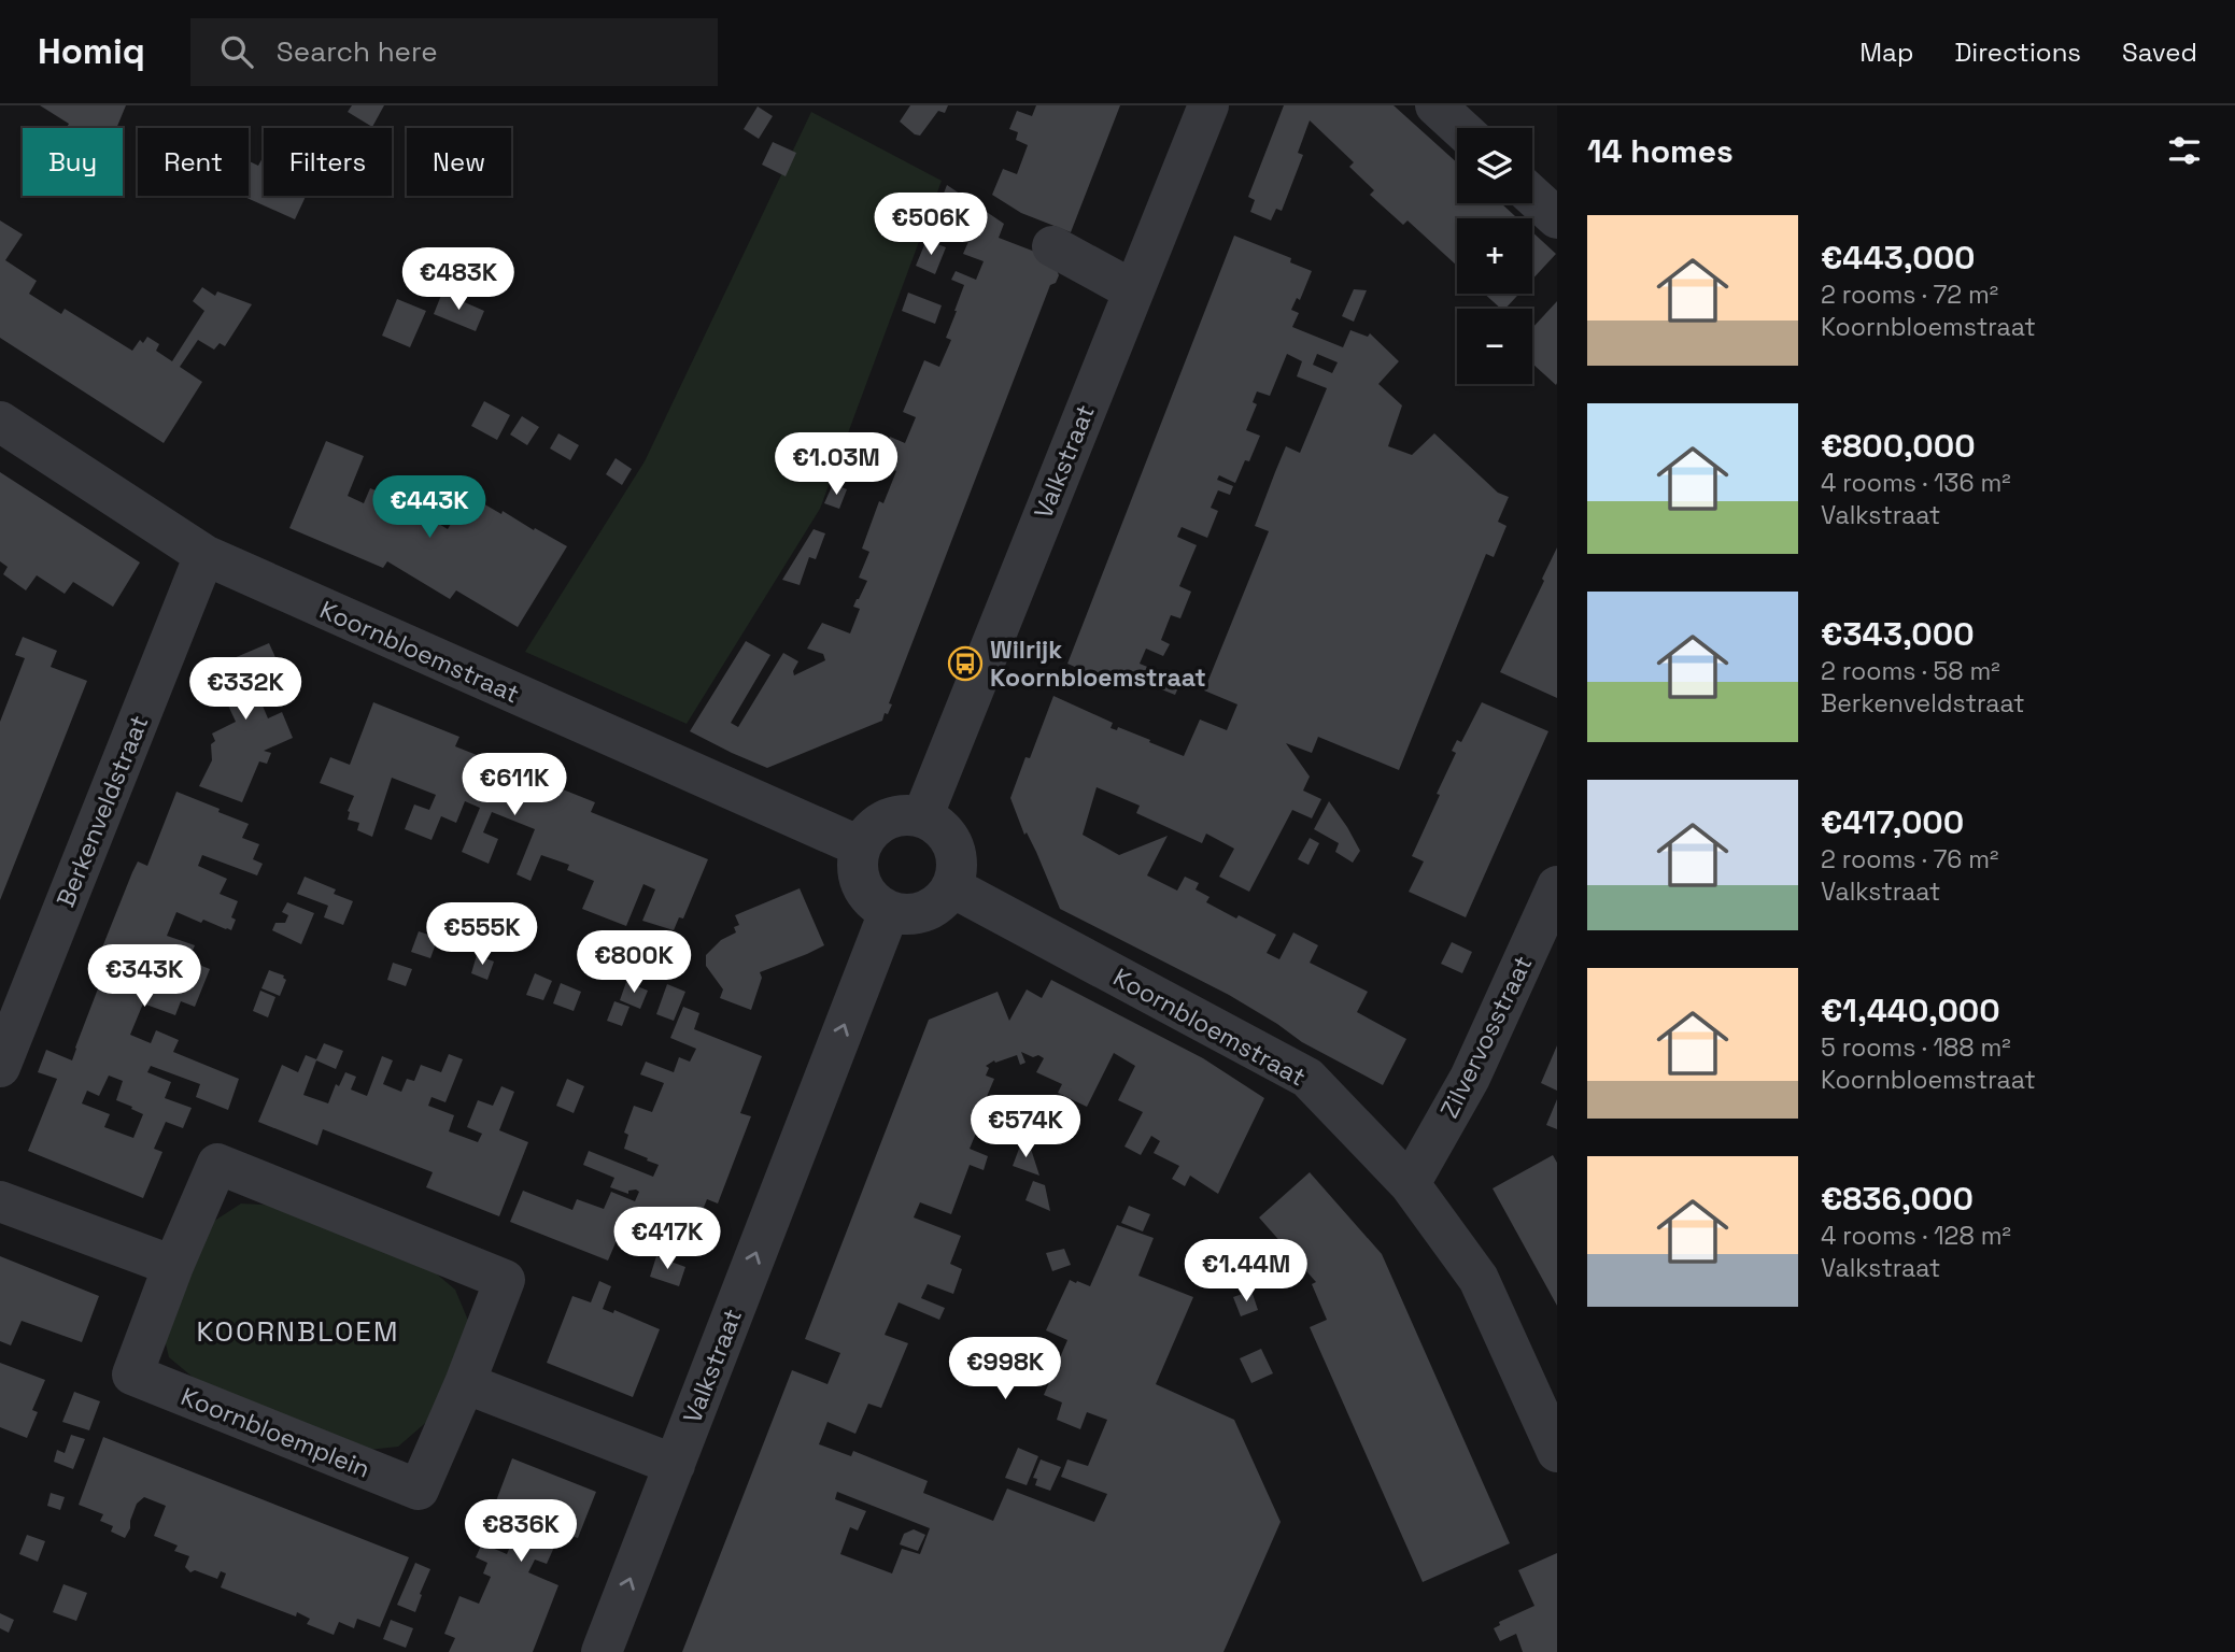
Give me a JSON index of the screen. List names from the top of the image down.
{
  "streets": {
    "street": [
      "Valkstraat",
      "Koornbloemstraat",
      "Berkenveldstraat",
      "Zilvervosstraat",
      "Koornbloemplein"
    ]
  },
  "crossings": [
    ["Valkstraat", "Koornbloemstraat"],
    ["Koornbloemstraat", "Berkenveldstraat"],
    ["Koornbloemstraat", "Zilvervosstraat"]
  ],
  "one_way": ["Valkstraat"],
  "districts": ["KOORNBLOEM"],
  "places": {
    "bus stop": ["Wilrijk Koornbloemstraat"]
  },
  "page": {
    "header": "Homiq",
    "search": "Search here",
    "nav": ["Map", "Directions", "Saved"],
    "heading": "14 homes",
    "map_buttons": ["+", "−"],
    "chip": [
      "Buy",
      "Rent",
      "Filters",
      "New"
    ],
    "price": [
      "€506K",
      "€483K",
      "€1.03M",
      "€443K",
      "€332K",
      "€611K",
      "€555K",
      "€800K",
      "€343K",
      "€574K",
      "€417K",
      "€1.44M",
      "€998K",
      "€836K"
    ],
    "list": [
      {
        "name": "€443,000",
        "note": "2 rooms · 72 m² · Koornbloemstraat"
      },
      {
        "name": "€800,000",
        "note": "4 rooms · 136 m² · Valkstraat"
      },
      {
        "name": "€343,000",
        "note": "2 rooms · 58 m² · Berkenveldstraat"
      },
      {
        "name": "€417,000",
        "note": "2 rooms · 76 m² · Valkstraat"
      },
      {
        "name": "€1,440,000",
        "note": "5 rooms · 188 m² · Koornbloemstraat"
      },
      {
        "name": "€836,000",
        "note": "4 rooms · 128 m² · Valkstraat"
      }
    ]
  }
}
